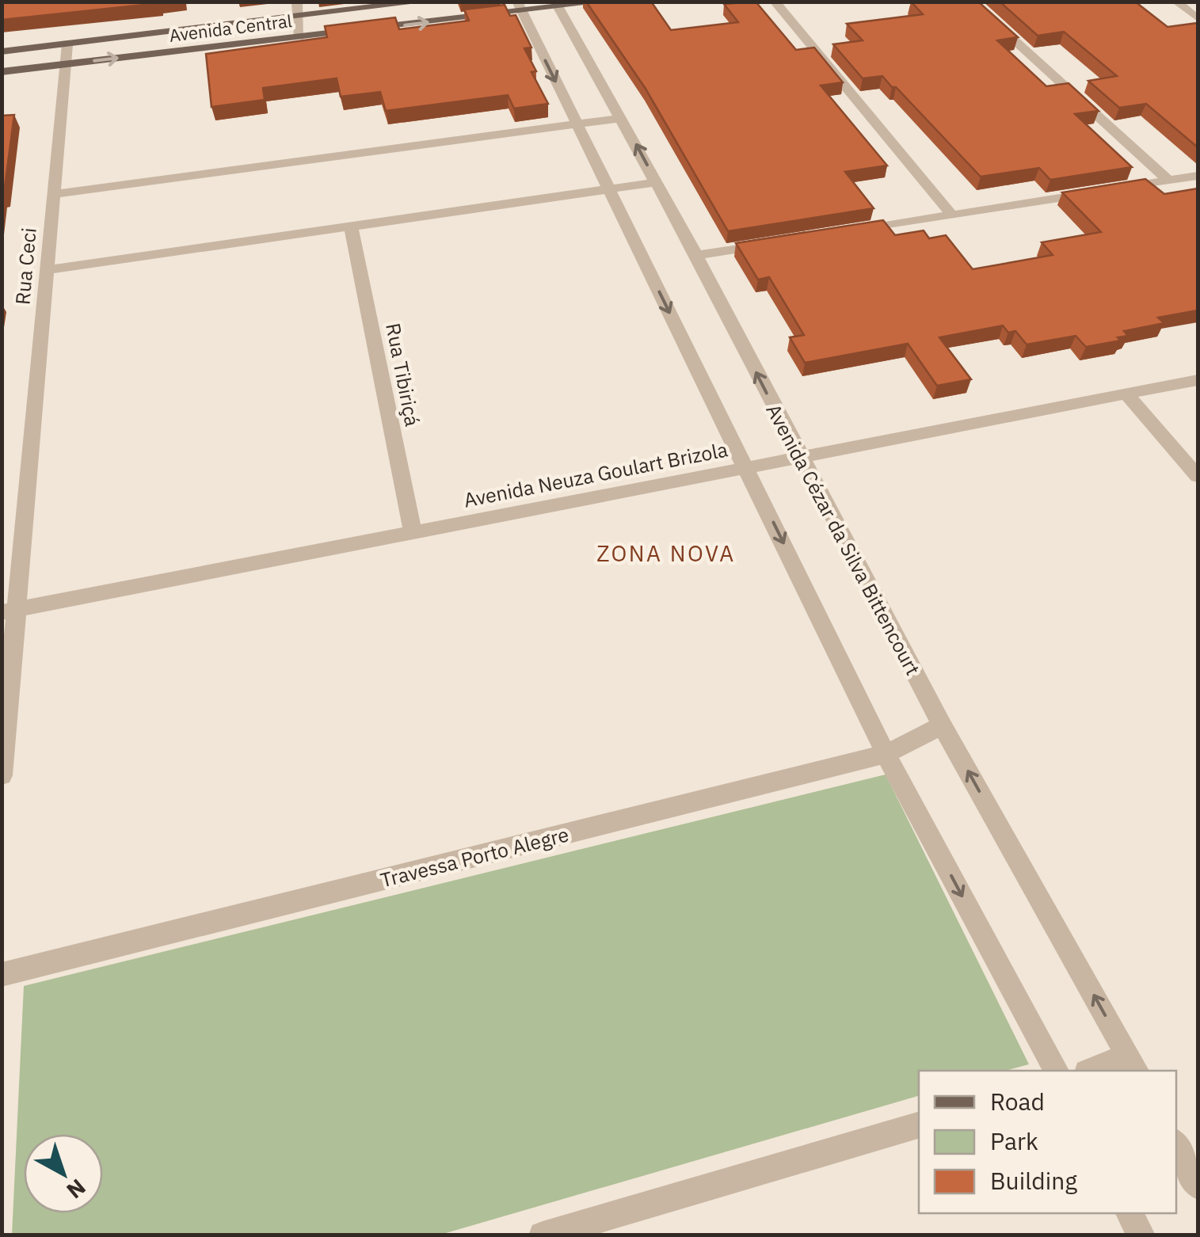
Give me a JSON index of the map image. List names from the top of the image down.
{
  "streets": {
    "main road": ["Avenida Central"],
    "street": [
      "Rua Ceci",
      "Rua Tibiriçá",
      "Avenida Neuza Goulart Brizola",
      "Avenida Cézar da Silva Bittencourt",
      "Travessa Porto Alegre"
    ]
  },
  "crossings": [
    ["Avenida Central", "Rua Ceci"],
    ["Avenida Central", "Avenida Cézar da Silva Bittencourt"],
    ["Rua Ceci", "Avenida Neuza Goulart Brizola"],
    ["Rua Tibiriçá", "Avenida Neuza Goulart Brizola"],
    ["Avenida Neuza Goulart Brizola", "Avenida Cézar da Silva Bittencourt"],
    ["Avenida Cézar da Silva Bittencourt", "Travessa Porto Alegre"]
  ],
  "districts": ["ZONA NOVA"],
  "legend": ["Road", "Park", "Building"],
  "north": "bottom right"
}
